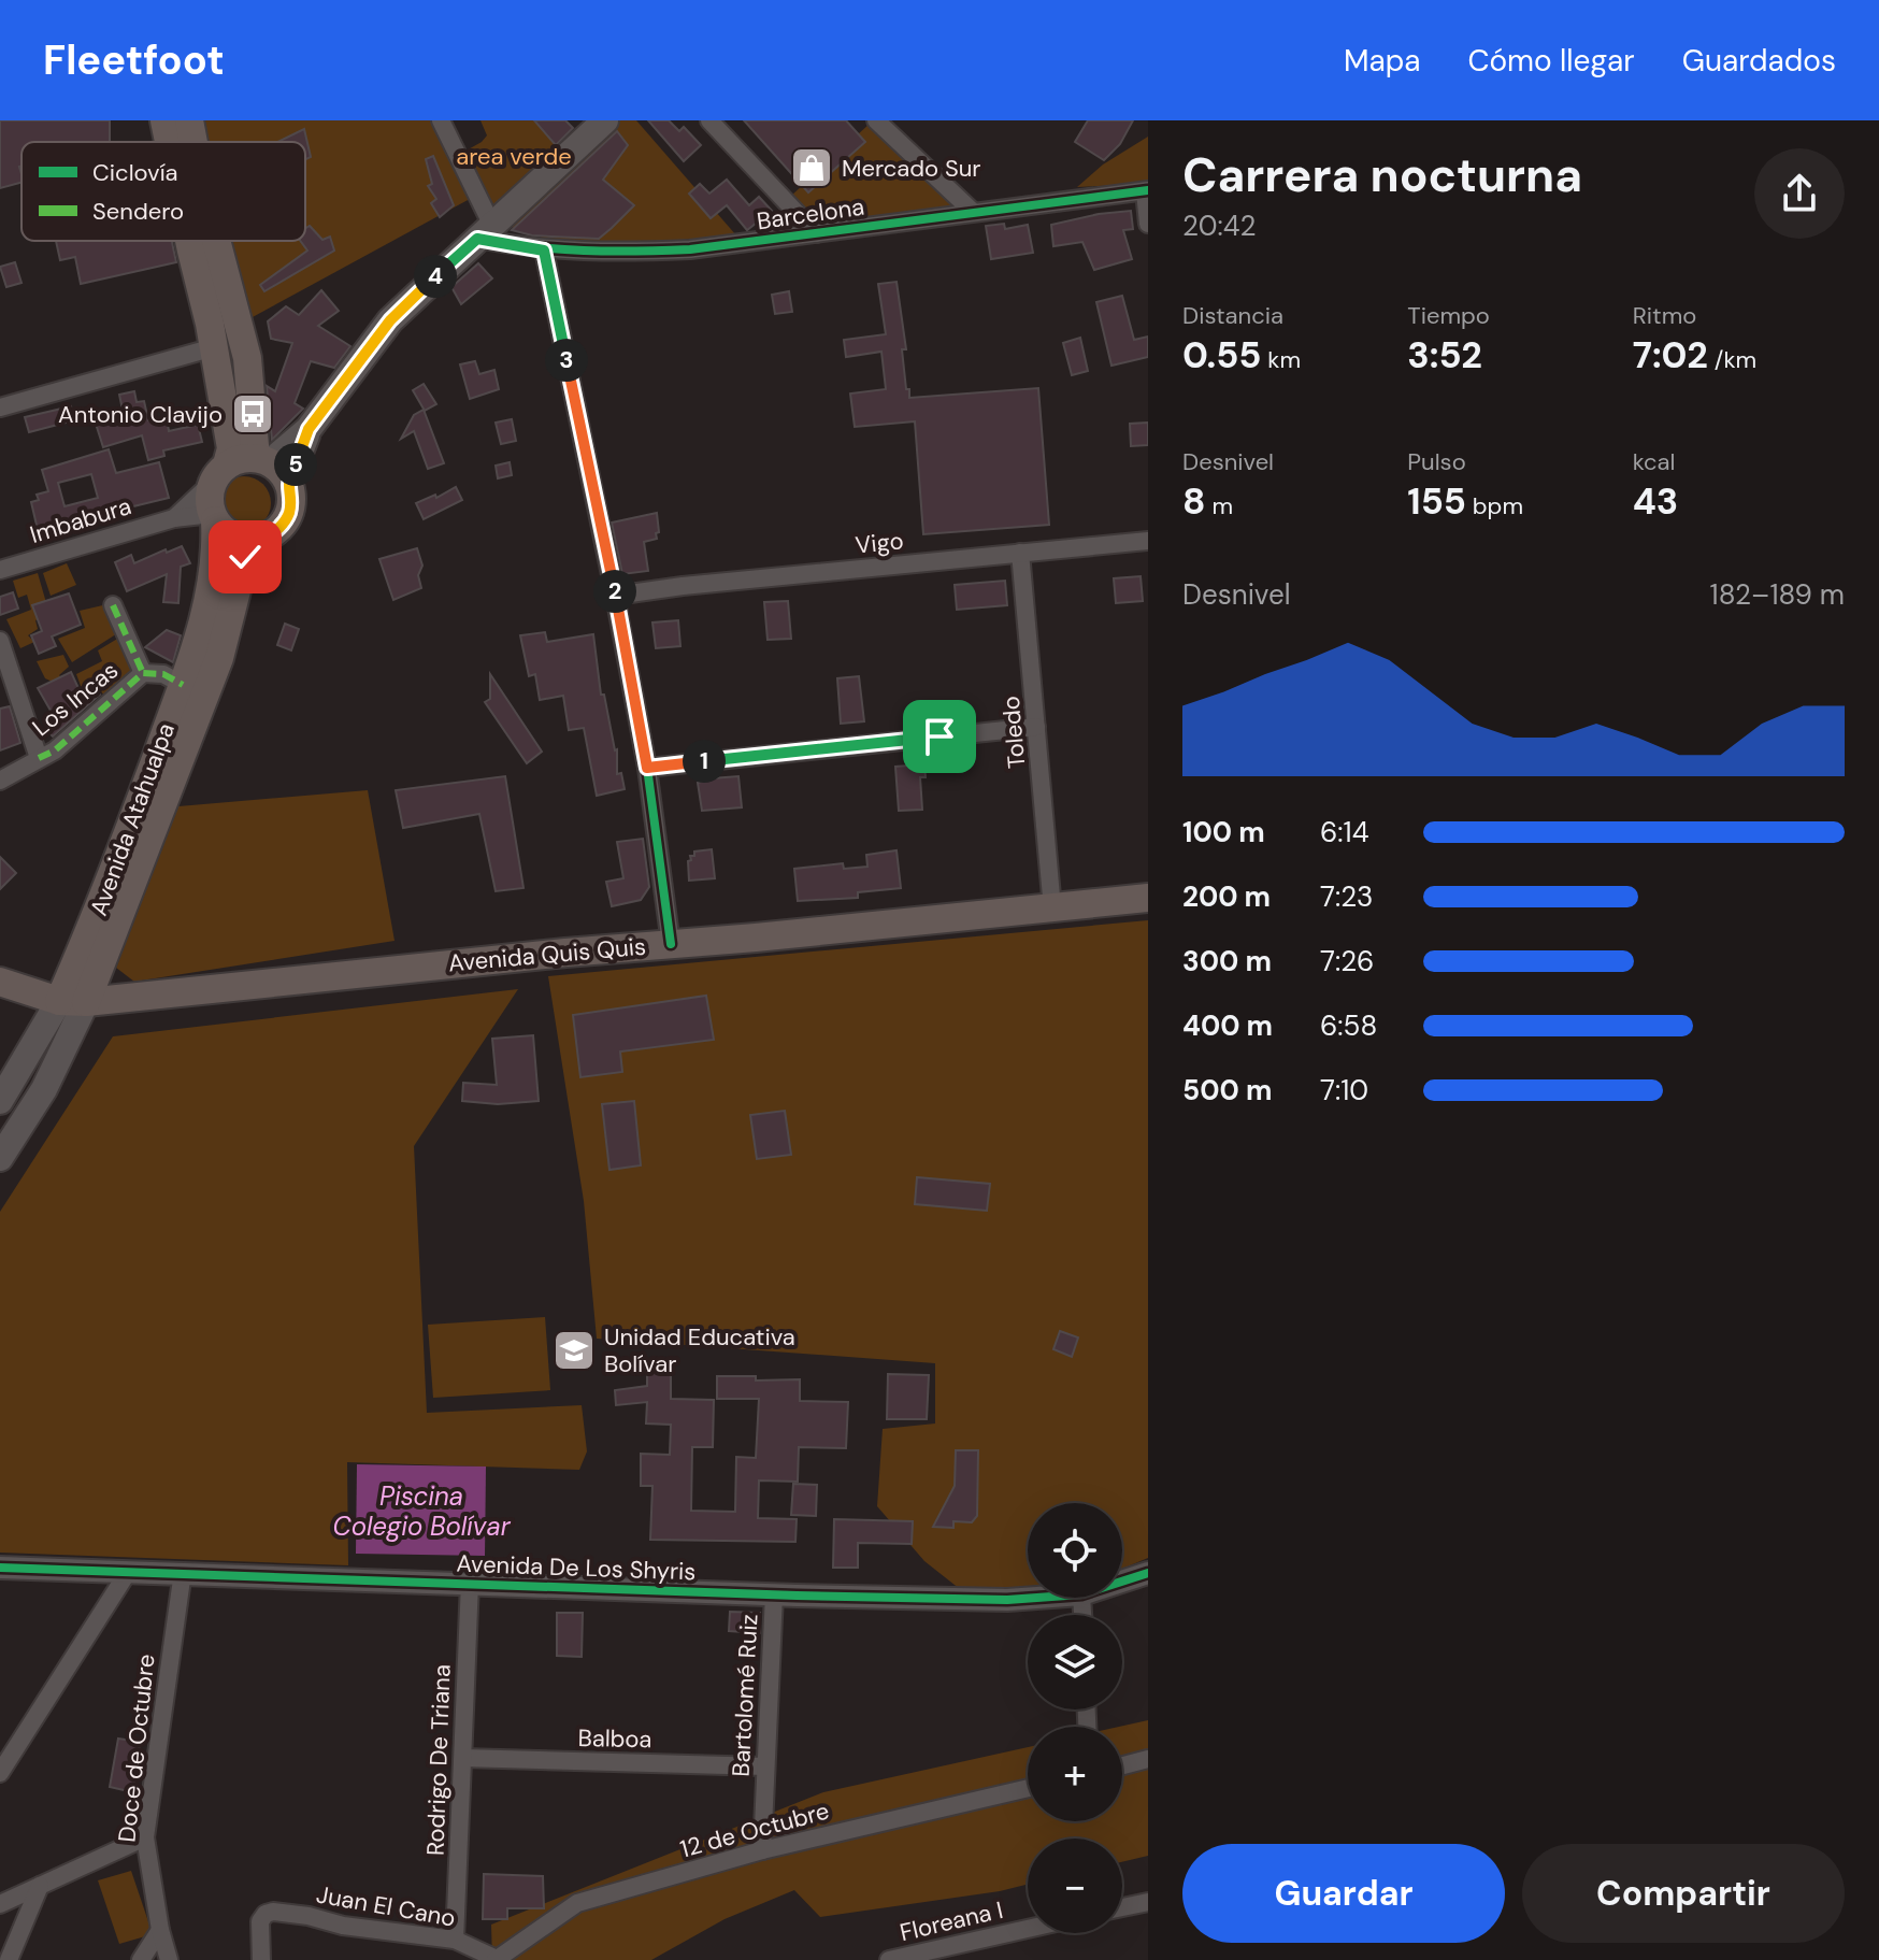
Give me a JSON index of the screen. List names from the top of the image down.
{
  "streets": {
    "main road": ["Avenida Atahualpa", "Avenida Quis Quis"],
    "street": [
      "Barcelona",
      "Imbabura",
      "Vigo",
      "Los Incas",
      "Toledo",
      "Avenida De Los Shyris",
      "Bartolomé Ruiz",
      "Balboa",
      "Doce de Octubre",
      "Rodrigo De Triana",
      "12 de Octubre",
      "Juan El Cano",
      "Floreana I"
    ]
  },
  "crossings": [
    ["Imbabura", "Avenida Atahualpa"],
    ["Vigo", "Toledo"],
    ["Los Incas", "Avenida Atahualpa"],
    ["Toledo", "Avenida Quis Quis"],
    ["Avenida Atahualpa", "Avenida Quis Quis"],
    ["Avenida De Los Shyris", "Bartolomé Ruiz"],
    ["Avenida De Los Shyris", "Doce de Octubre"],
    ["Avenida De Los Shyris", "Rodrigo De Triana"],
    ["Bartolomé Ruiz", "Balboa"],
    ["Bartolomé Ruiz", "12 de Octubre"],
    ["Balboa", "Rodrigo De Triana"],
    ["Rodrigo De Triana", "Juan El Cano"],
    ["12 de Octubre", "Juan El Cano"]
  ],
  "water": ["Piscina Colegio Bolívar"],
  "parks": ["area verde"],
  "places": {
    "shop": ["Mercado Sur"],
    "bus stop": ["Antonio Clavijo"],
    "school or university": ["Unidad Educativa Bolívar"]
  },
  "legend": ["Ciclovía", "Sendero"],
  "page": {
    "header": "Fleetfoot",
    "nav": ["Mapa", "Cómo llegar", "Guardados"],
    "heading": ["Carrera nocturna", "20:42"],
    "pins": [
      "4",
      "3",
      "5",
      "2",
      "1"
    ],
    "stats": [
      ["Distancia", "0.55 km"],
      ["Tiempo", "3:52"],
      ["Ritmo", "7:02 /km"],
      ["Desnivel", "8 m"],
      ["Pulso", "155 bpm"],
      ["kcal", "43"]
    ],
    "chart": ["Desnivel", "182–189 m"],
    "list": [
      {
        "name": "100 m",
        "note": "6:14"
      },
      {
        "name": "200 m",
        "note": "7:23"
      },
      {
        "name": "300 m",
        "note": "7:26"
      },
      {
        "name": "400 m",
        "note": "6:58"
      },
      {
        "name": "500 m",
        "note": "7:10"
      }
    ],
    "map_buttons": ["+", "−"],
    "buttons": ["Guardar", "Compartir"]
  }
}
